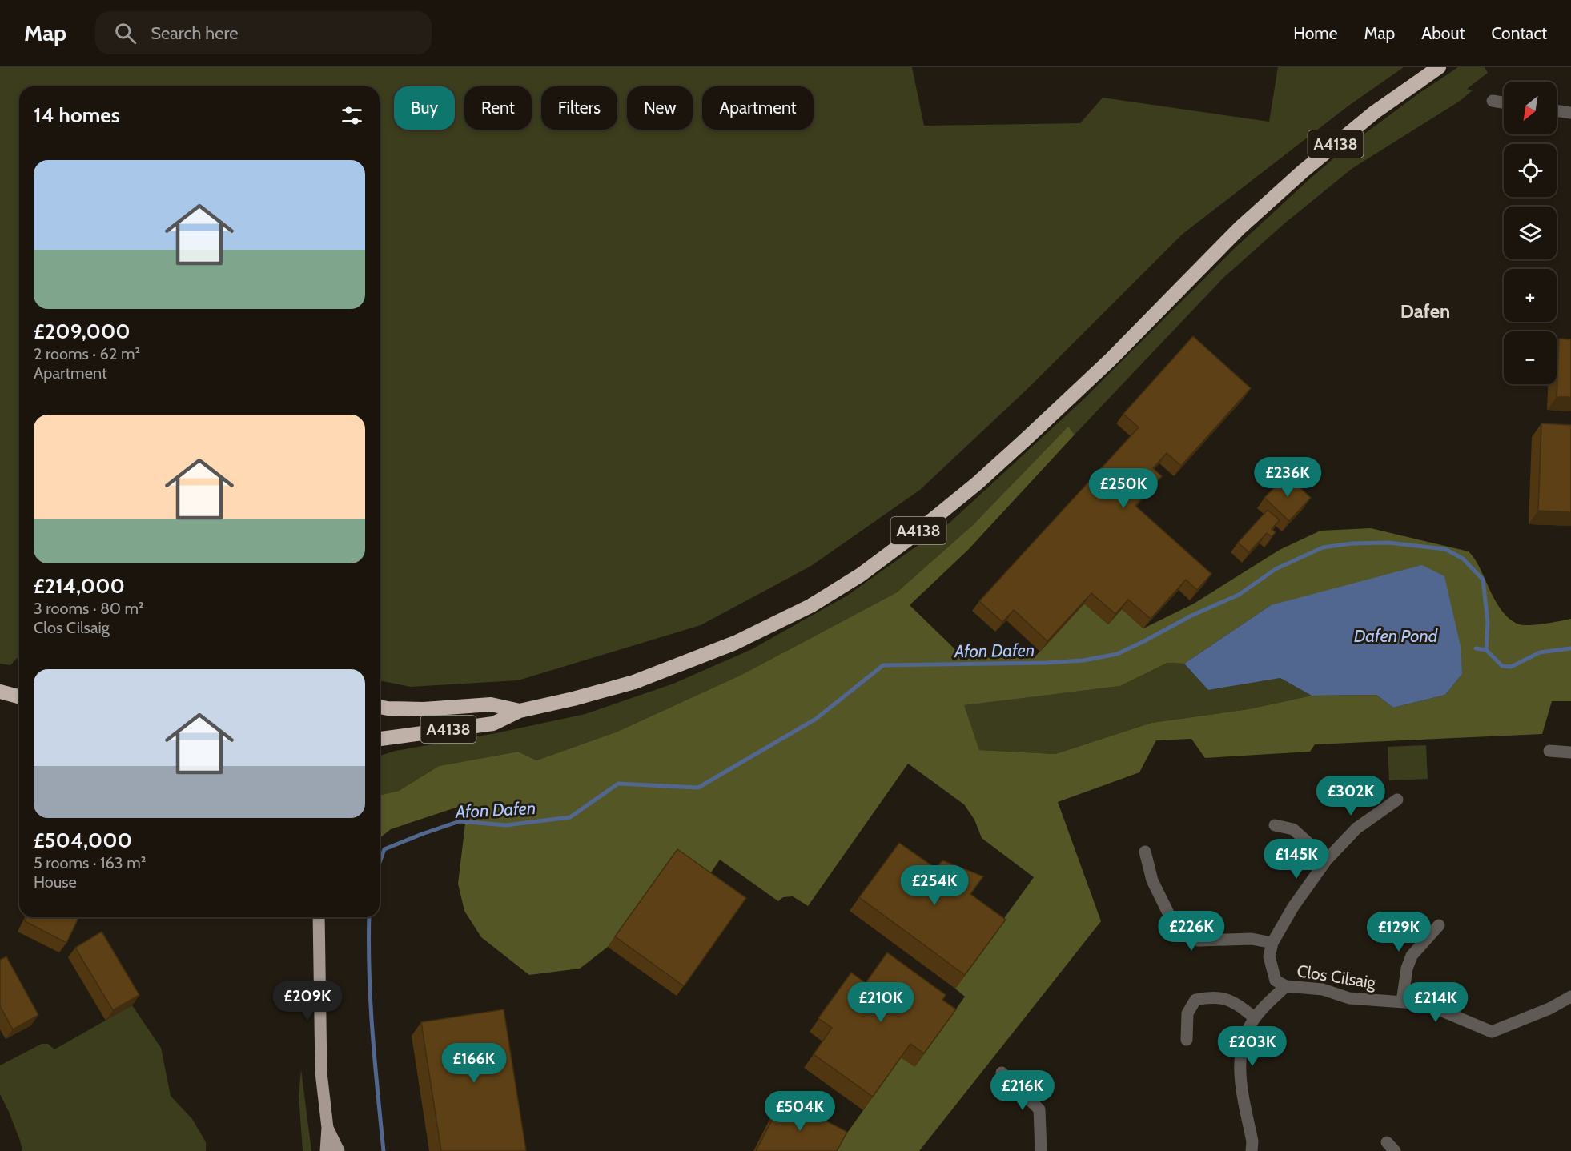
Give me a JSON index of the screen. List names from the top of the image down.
{
  "streets": {
    "highway": ["A4138"],
    "street": ["Clos Cilsaig"]
  },
  "districts": ["Dafen"],
  "water": ["Dafen Pond", "Afon Dafen"],
  "north": "bottom left",
  "page": {
    "header": "Map",
    "search": "Search here",
    "nav": [
      "Home",
      "Map",
      "About",
      "Contact"
    ],
    "map_buttons": ["+", "−"],
    "chip": [
      "Buy",
      "Rent",
      "Filters",
      "New",
      "Apartment"
    ],
    "heading": "14 homes",
    "list": [
      {
        "name": "£209,000",
        "note": "2 rooms · 62 m² · Apartment"
      },
      {
        "name": "£214,000",
        "note": "3 rooms · 80 m² · Clos Cilsaig"
      },
      {
        "name": "£504,000",
        "note": "5 rooms · 163 m² · House"
      }
    ],
    "price": [
      "£236K",
      "£250K",
      "£302K",
      "£145K",
      "£254K",
      "£226K",
      "£129K",
      "£209K",
      "£210K",
      "£214K",
      "£203K",
      "£166K",
      "£216K",
      "£504K"
    ]
  }
}
